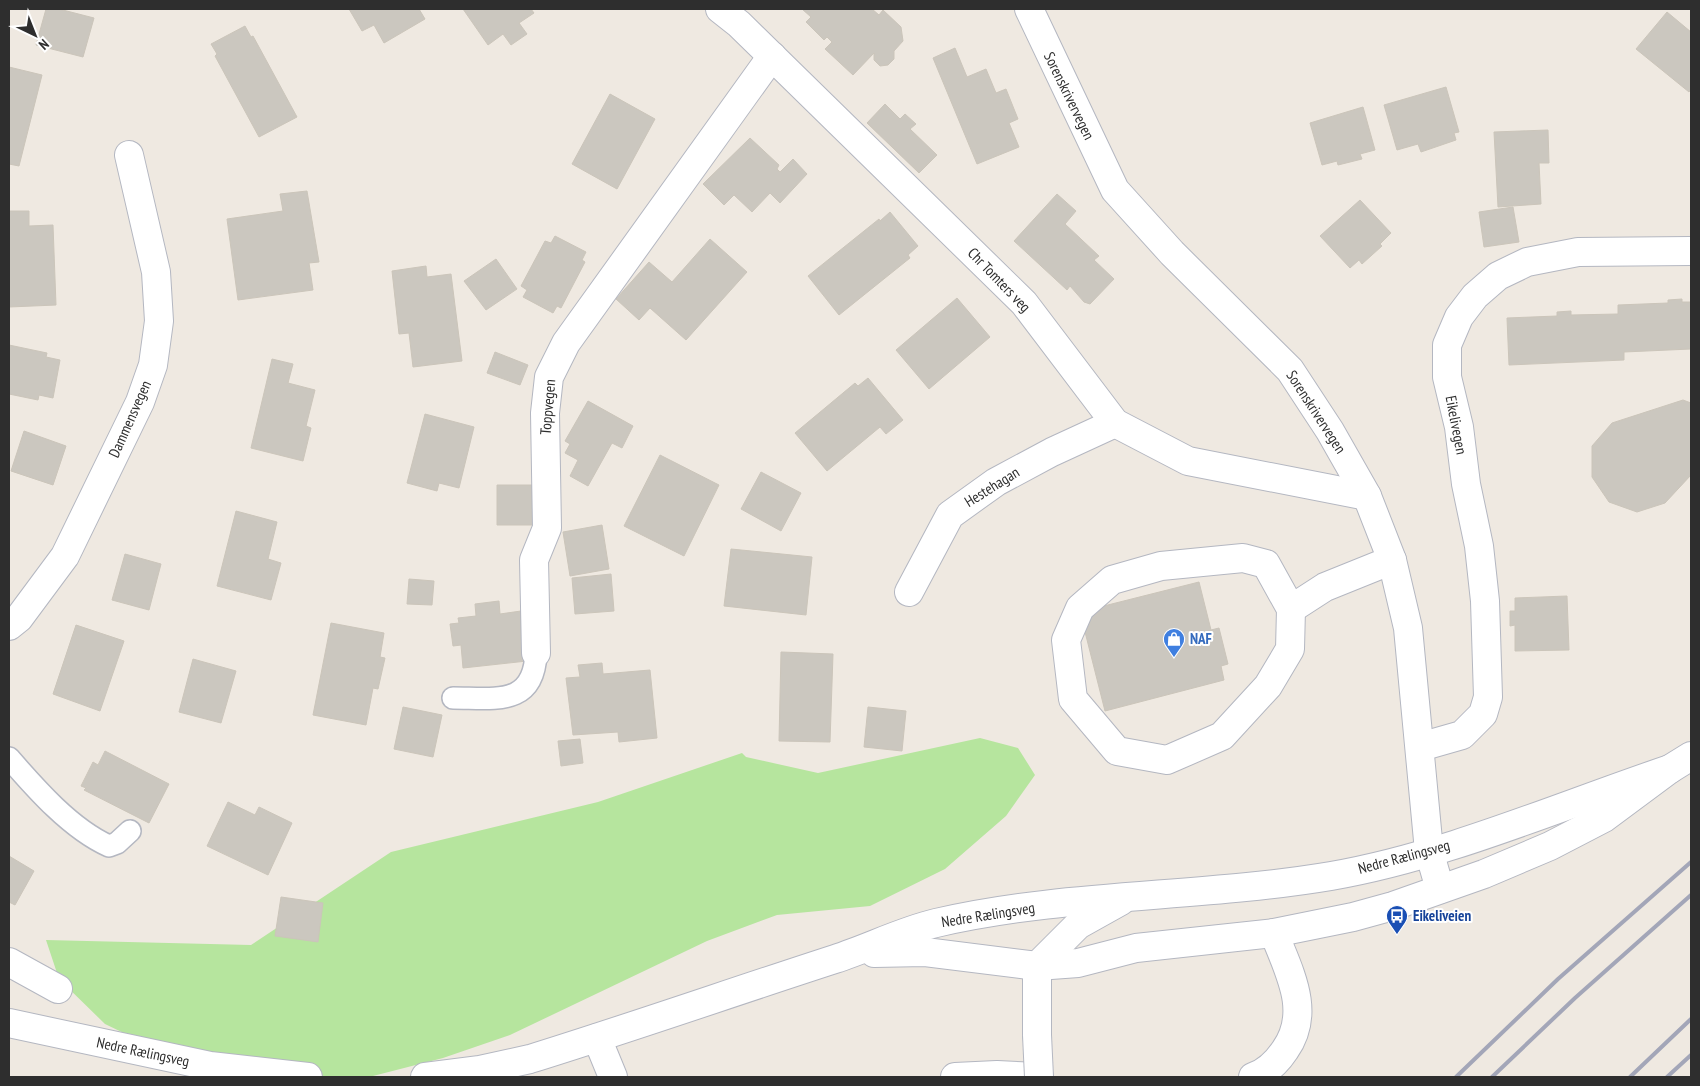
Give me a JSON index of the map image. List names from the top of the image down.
{
  "streets": {
    "street": [
      "Sorenskrivervegen",
      "Chr Tomters veg",
      "Toppvegen",
      "Dammensvegen",
      "Eikelivegen",
      "Hestehagan",
      "Nedre Rælingsveg"
    ]
  },
  "crossings": [
    ["Sorenskrivervegen", "Chr Tomters veg"],
    ["Sorenskrivervegen", "Eikelivegen"],
    ["Sorenskrivervegen", "Nedre Rælingsveg"],
    ["Chr Tomters veg", "Toppvegen"],
    ["Chr Tomters veg", "Hestehagan"]
  ],
  "places": {
    "shop": ["NAF"],
    "bus stop": ["Eikeliveien"]
  },
  "north": "bottom right"
}
